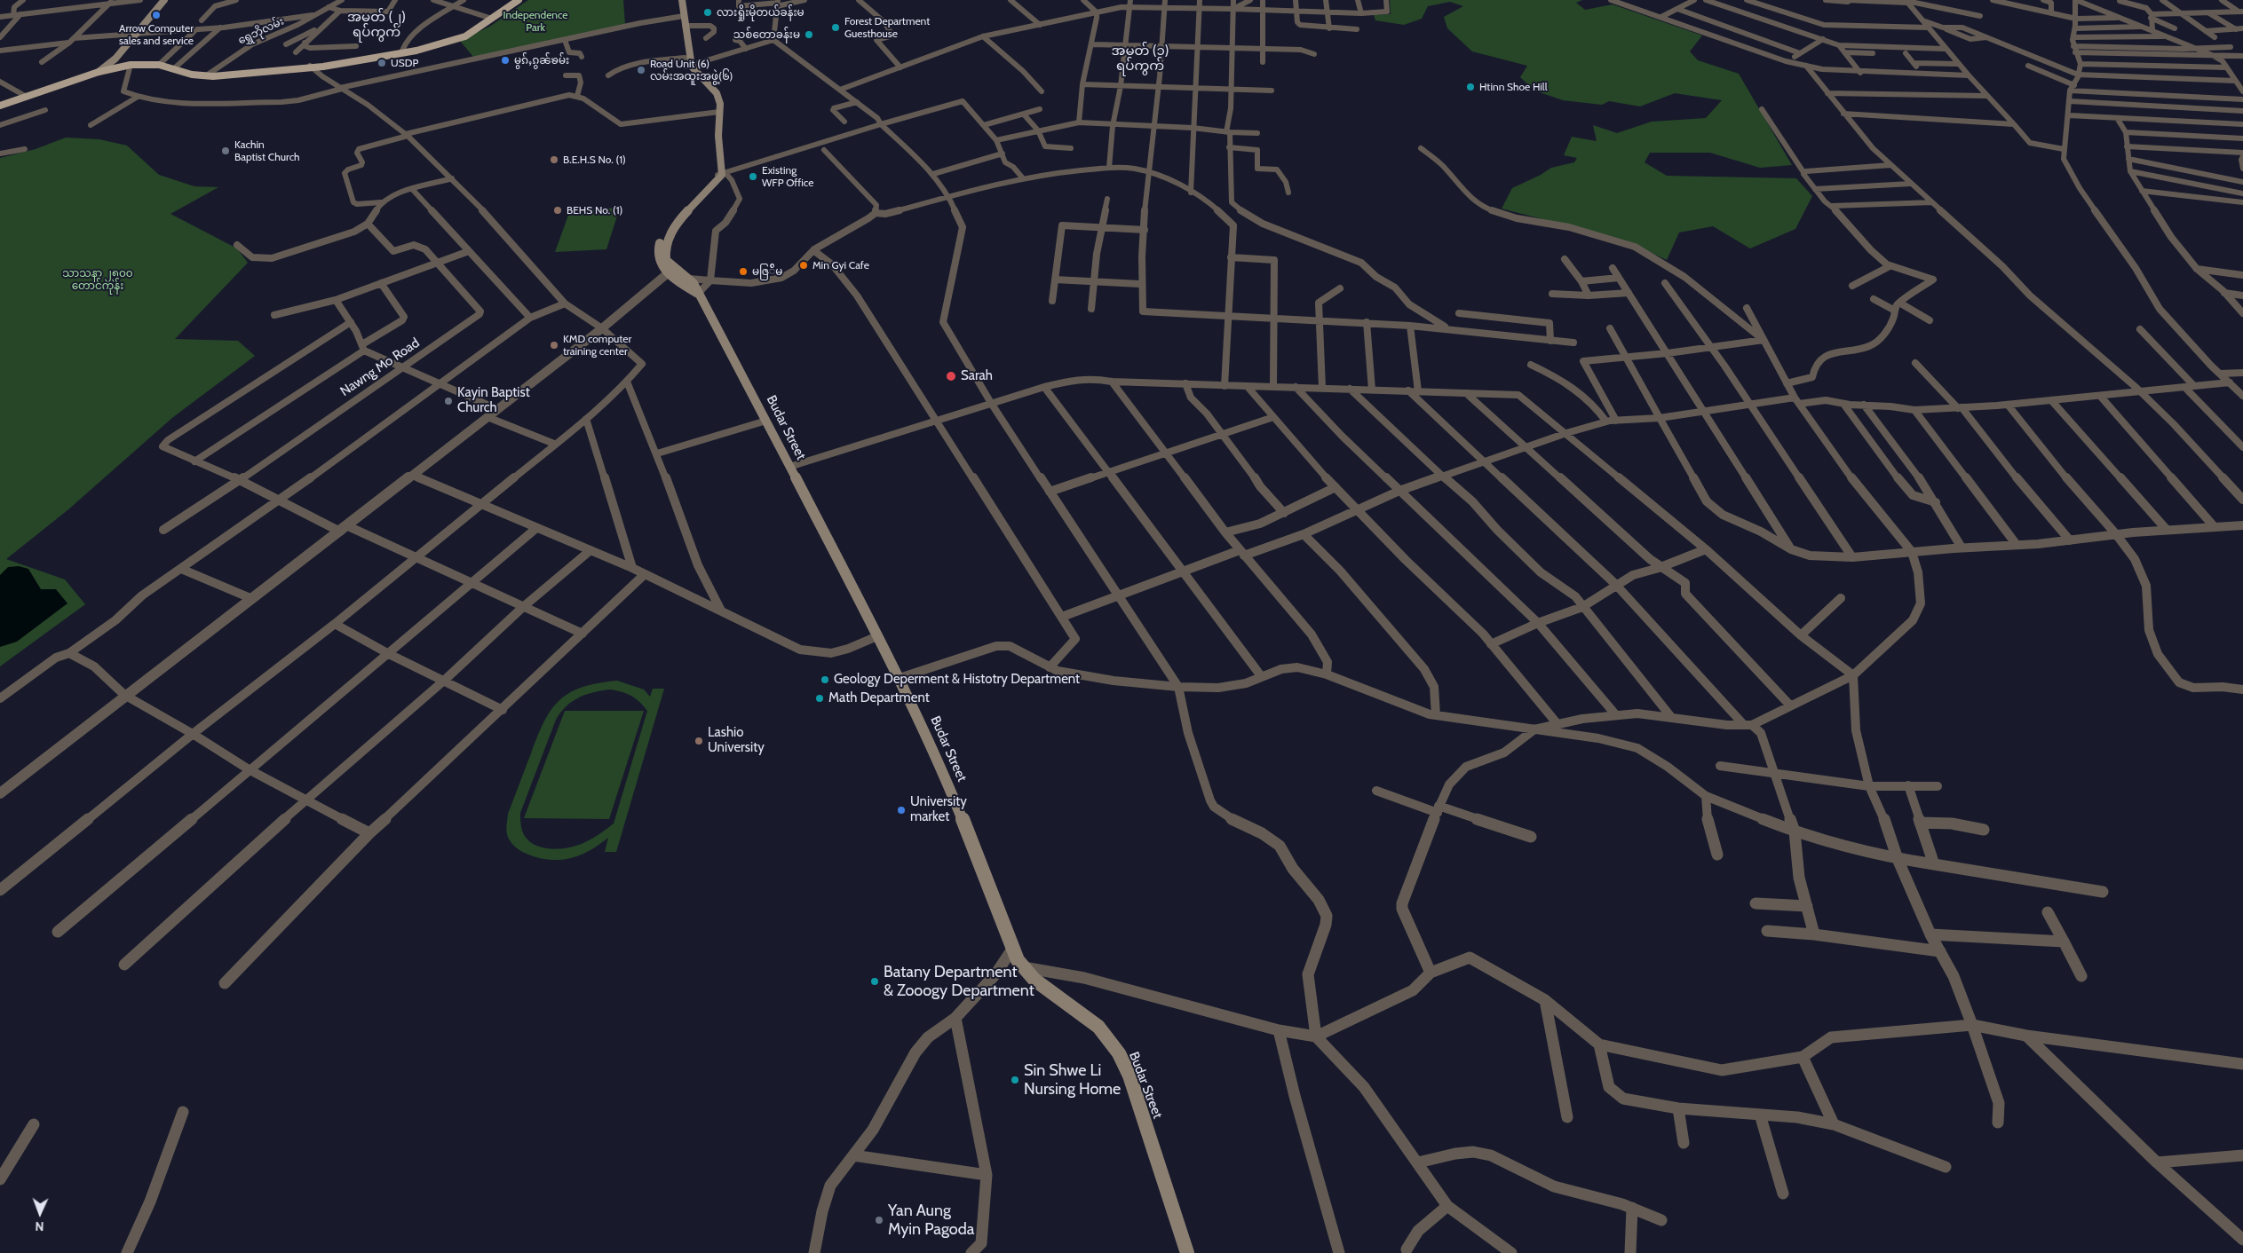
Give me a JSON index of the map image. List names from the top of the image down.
{
  "streets": {
    "main road": ["Budar Street"],
    "street": ["ရွှေဘိုလမ်း", "Nawng Mo Road"]
  },
  "districts": ["အမှတ် (၂) ရပ်ကွက်", "အမှတ် (၁) ရပ်ကွက်"],
  "parks": ["Independence Park", "သာသနာ ၂၅၀၀ တောင်ကုန်း"],
  "places": [
    "လားရှိုးမိုတယ်ခန်းမ",
    "Arrow Computer sales and service",
    "Forest Department Guesthouse",
    "သစ်တောခန်းမ",
    "မွၵ်ႇၵွၼ်ၶမ်း",
    "USDP",
    "Road Unit (6) လမ်းအထူးအဖွဲ့(၆)",
    "Htinn Shoe Hill",
    "Kachin Baptist Church",
    "B.E.H.S No. (1)",
    "Existing WFP Office",
    "BEHS No. (1)",
    "Min Gyi Cafe",
    "မဇြ်ိမ",
    "KMD computer training center",
    "Sarah",
    "Kayin Baptist Church",
    "Geology Deperment & Histotry Department",
    "Math Department",
    "Lashio University",
    "University market",
    "Batany Department & Zooogy Department",
    "Sin Shwe Li Nursing Home",
    "Yan Aung Myin Pagoda"
  ],
  "north": "bottom"
}
